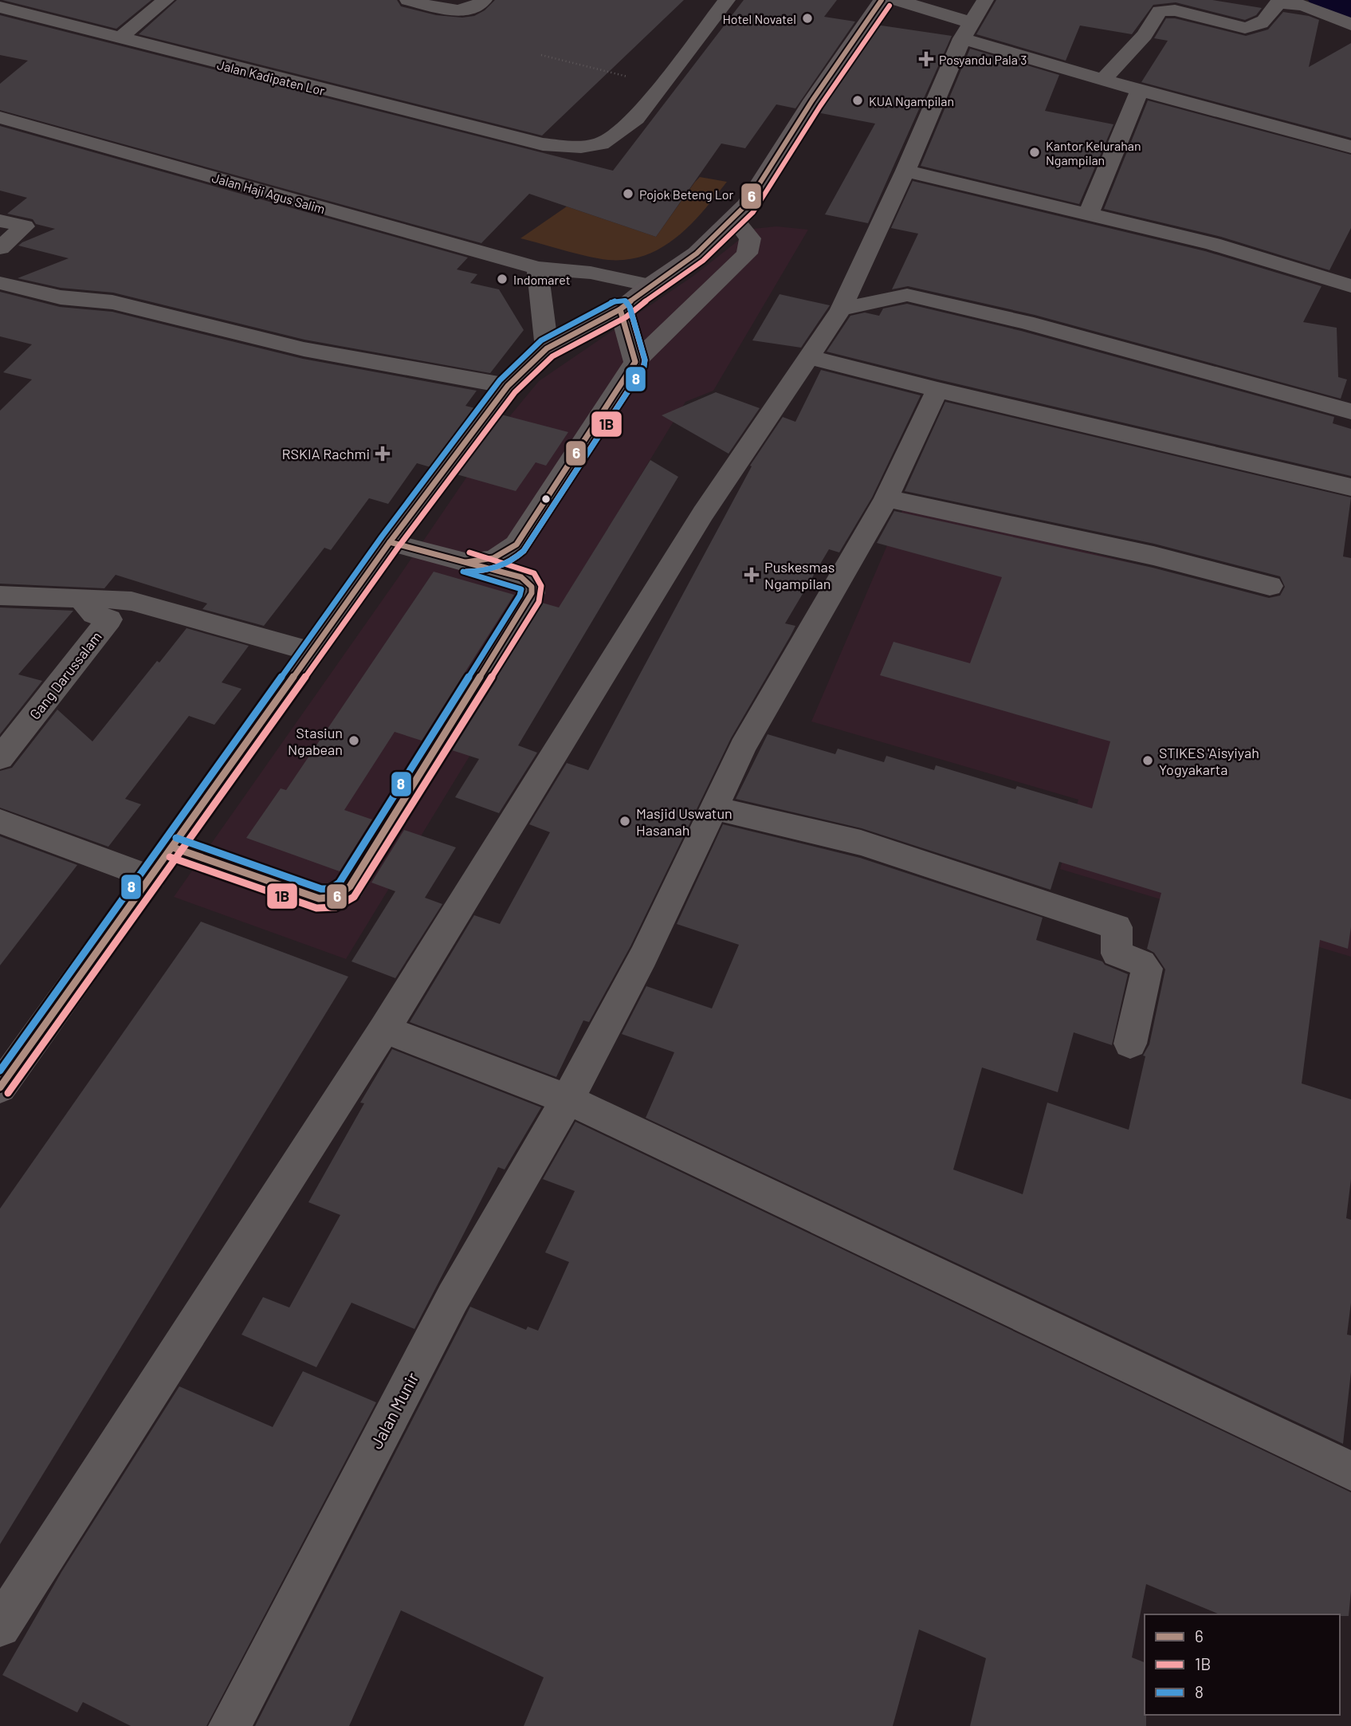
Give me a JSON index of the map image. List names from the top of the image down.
{
  "streets": {
    "street": [
      "Jalan Kadipaten Lor",
      "Jalan Haji Agus Salim",
      "Gang Darussalam",
      "Jalan Munir"
    ]
  },
  "places": {
    "other": [
      "Hotel Novatel",
      "KUA Ngampilan",
      "Kantor Kelurahan Ngampilan",
      "Pojok Beteng Lor",
      "Indomaret",
      "Stasiun Ngabean",
      "STIKES 'Aisyiyah Yogyakarta",
      "Masjid Uswatun Hasanah"
    ],
    "health": ["Posyandu Pala 3", "RSKIA Rachmi", "Puskesmas Ngampilan"]
  },
  "lines": ["transit line 6", "transit line 1B", "transit line 8"],
  "legend": ["6", "1B", "8"]
}
